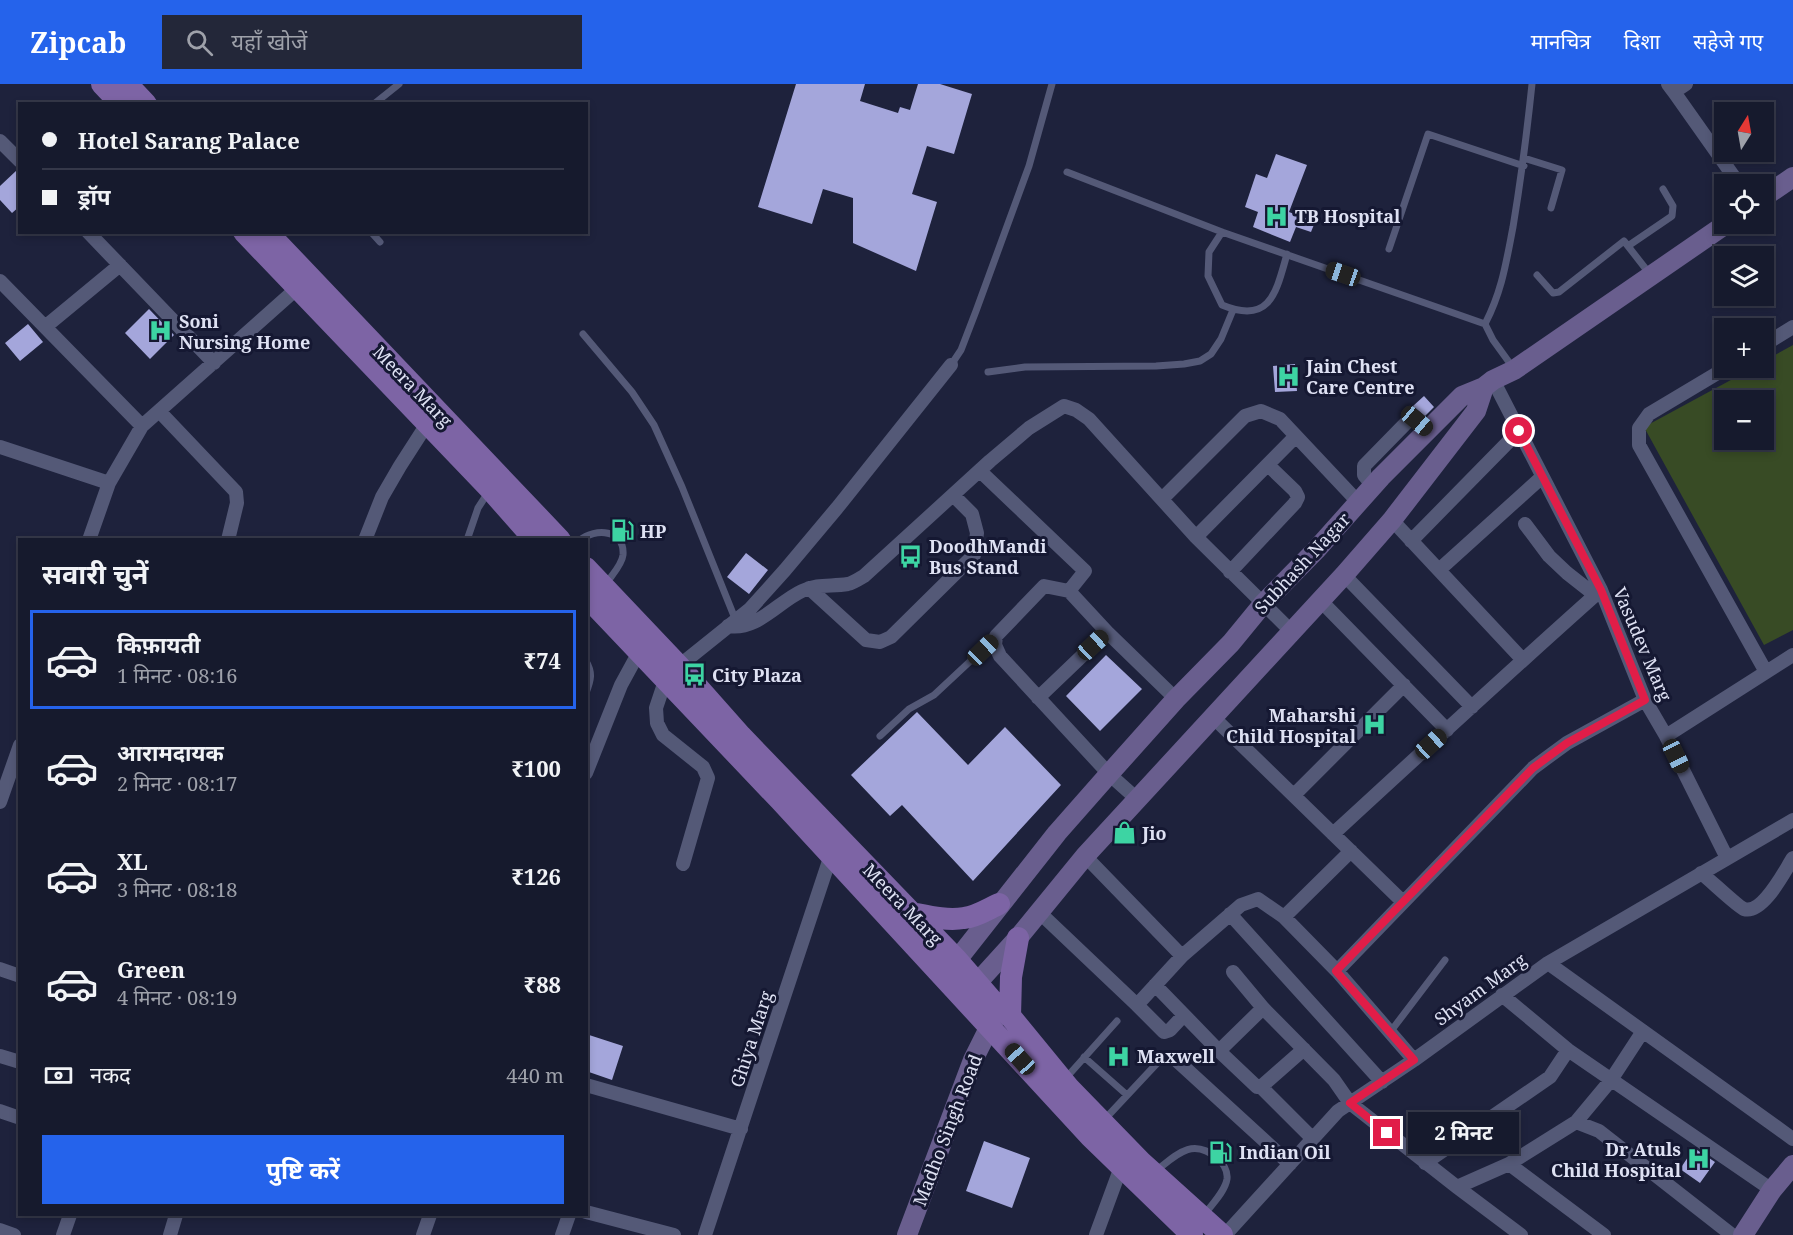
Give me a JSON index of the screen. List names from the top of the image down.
{
  "streets": {
    "main road": ["Meera Marg"],
    "street": [
      "Subhash Nagar",
      "Vasudev Marg",
      "Shyam Marg",
      "Ghiya Marg",
      "Madho Singh Road"
    ]
  },
  "crossings": [
    ["Meera Marg", "Subhash Nagar"],
    ["Meera Marg", "Shyam Marg"],
    ["Meera Marg", "Ghiya Marg"],
    ["Meera Marg", "Madho Singh Road"],
    ["Subhash Nagar", "Vasudev Marg"],
    ["Vasudev Marg", "Shyam Marg"]
  ],
  "places": {
    "hospital": [
      "TB Hospital",
      "Soni Nursing Home",
      "Jain Chest Care Centre",
      "Maharshi Child Hospital",
      "Maxwell",
      "Dr Atuls Child Hospital"
    ],
    "fuel station": ["HP", "Indian Oil"],
    "bus stop": ["DoodhMandi Bus Stand", "City Plaza"],
    "shop": ["Jio"]
  },
  "north": "top",
  "page": {
    "header": "Zipcab",
    "search": "यहाँ खोजें",
    "nav": ["मानचित्र", "दिशा", "सहेजे गए"],
    "map_buttons": ["+", "−"],
    "banner": ["Hotel Sarang Palace", "ड्रॉप"],
    "heading": "सवारी चुनें",
    "list": [
      {
        "name": "किफ़ायती",
        "note": "1 मिनट · 08:16",
        "value": "₹74"
      },
      {
        "name": "आरामदायक",
        "note": "2 मिनट · 08:17",
        "value": "₹100"
      },
      {
        "name": "XL",
        "note": "3 मिनट · 08:18",
        "value": "₹126"
      },
      {
        "name": "Green",
        "note": "4 मिनट · 08:19",
        "value": "₹88"
      }
    ],
    "pay": ["नकद", "440 m"],
    "bubble": "2 मिनट",
    "buttons": "पुष्टि करें"
  }
}
